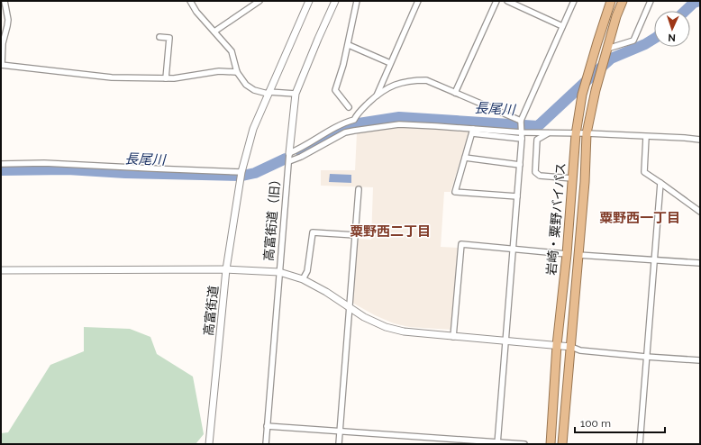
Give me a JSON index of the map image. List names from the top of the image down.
{
  "streets": {
    "highway": ["岩崎・粟野バイパス"],
    "street": ["高富街道（旧）", "高富街道"]
  },
  "districts": ["粟野西一丁目", "粟野西二丁目"],
  "water": ["長尾川"],
  "scale_bar": "100 m",
  "north": "bottom"
}
